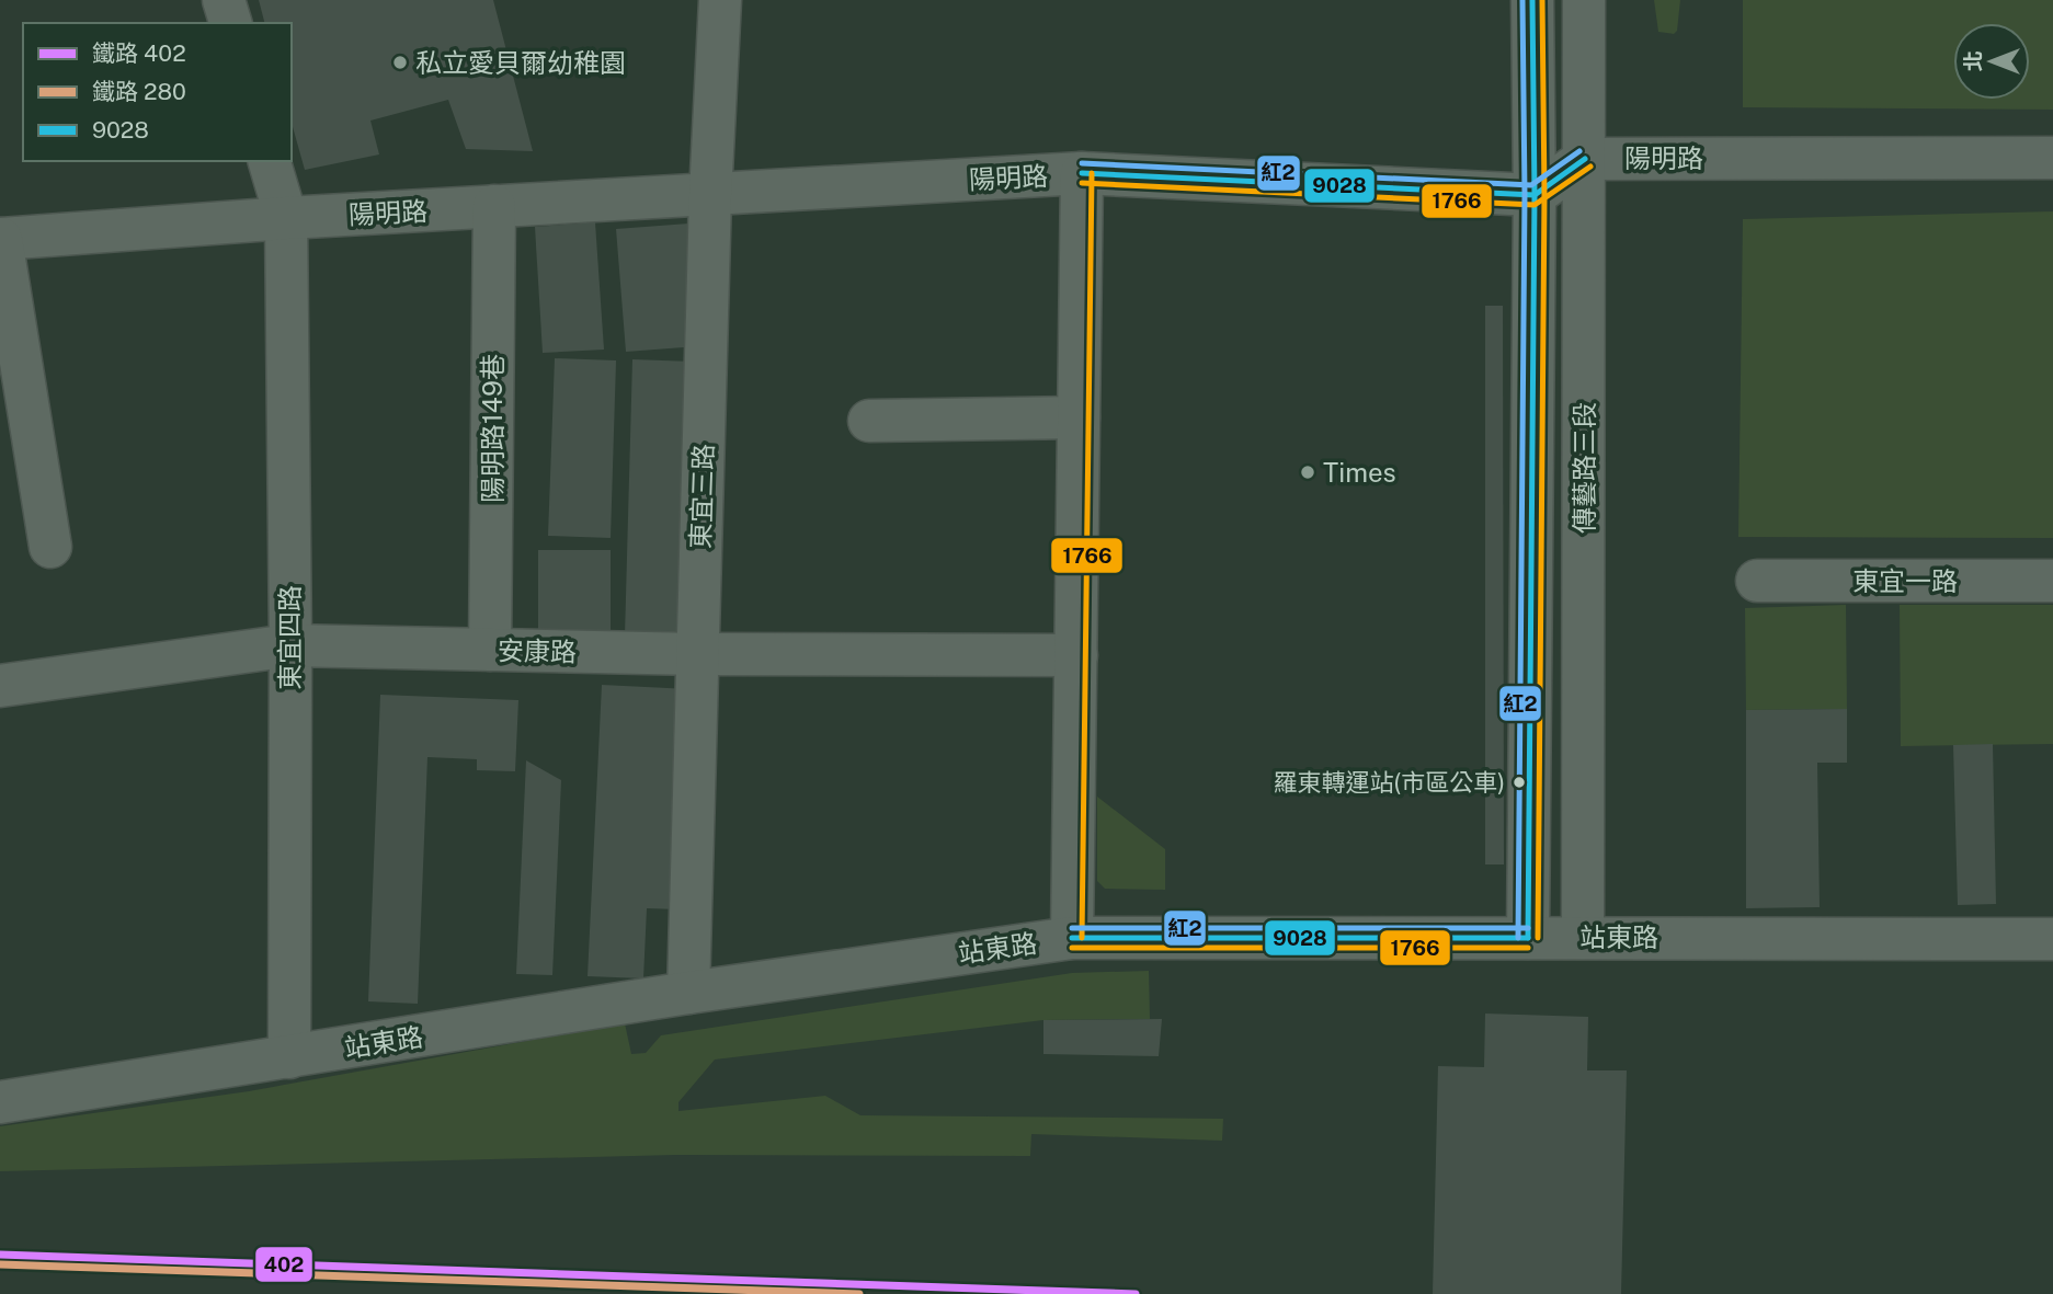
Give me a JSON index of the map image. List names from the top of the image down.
{
  "streets": {
    "street": [
      "陽明路",
      "陽明路149巷",
      "傳藝路三段",
      "東宜三路",
      "東宜一路",
      "東宜四路",
      "安康路",
      "站東路"
    ]
  },
  "crossings": [
    ["陽明路", "陽明路149巷"],
    ["陽明路", "傳藝路三段"],
    ["陽明路", "東宜三路"],
    ["陽明路", "東宜四路"],
    ["陽明路149巷", "安康路"],
    ["傳藝路三段", "站東路"],
    ["東宜三路", "安康路"],
    ["東宜三路", "站東路"],
    ["東宜四路", "安康路"],
    ["東宜四路", "站東路"]
  ],
  "places": ["私立愛貝爾幼稚園", "Times", "羅東轉運站(市區公車)"],
  "lines": [
    "transit line 9028",
    "transit line 1766",
    "transit line 紅2",
    "rail line 402",
    "rail line 280"
  ],
  "legend": ["鐵路 402", "鐵路 280", "9028"],
  "north": "left"
}
